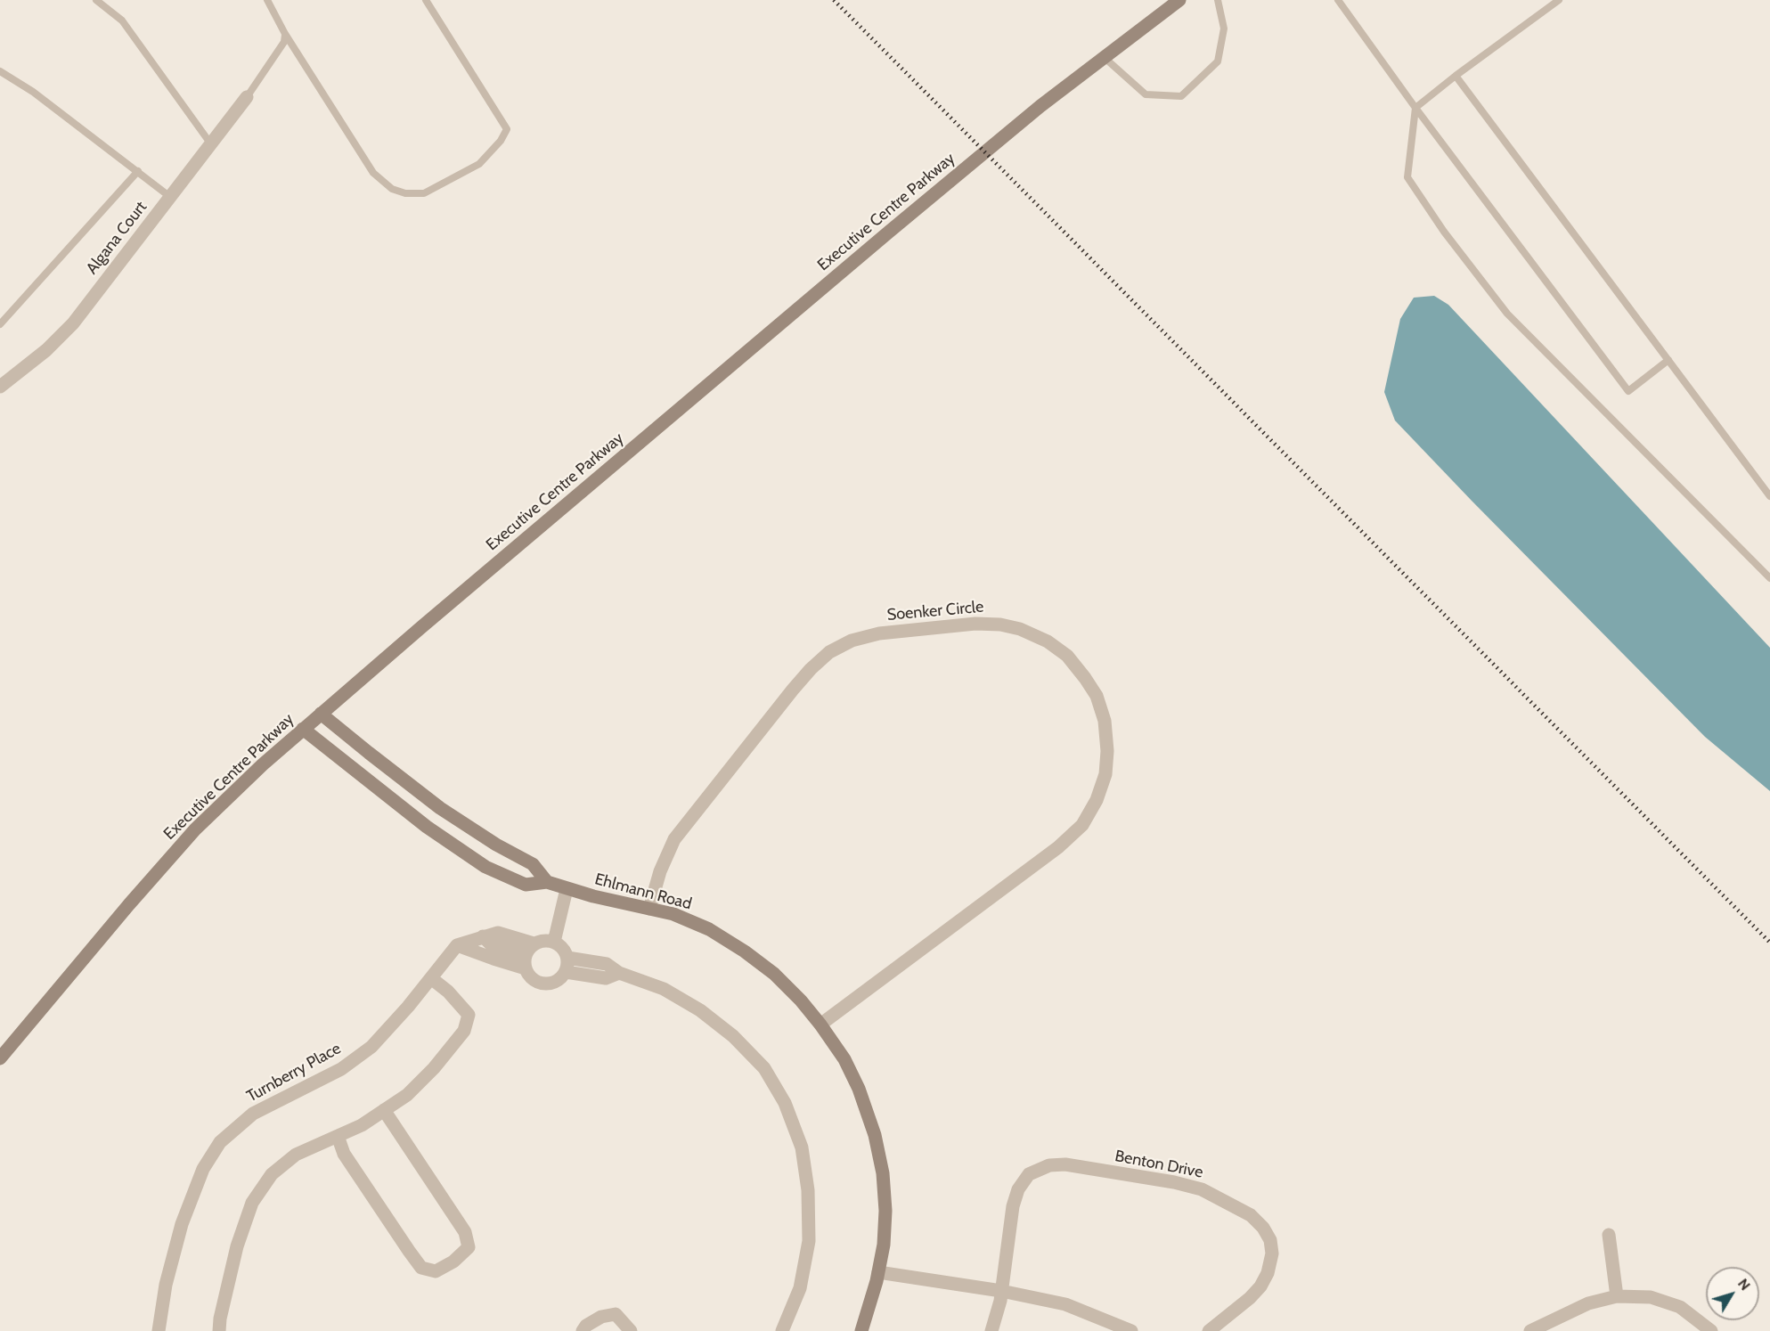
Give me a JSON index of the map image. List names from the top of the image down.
{
  "streets": {
    "street": [
      "Executive Centre Parkway",
      "Algana Court",
      "Soenker Circle",
      "Ehlmann Road",
      "Turnberry Place",
      "Benton Drive"
    ]
  },
  "crossings": [
    ["Executive Centre Parkway", "Ehlmann Road"],
    ["Soenker Circle", "Ehlmann Road"]
  ],
  "north": "top right"
}
